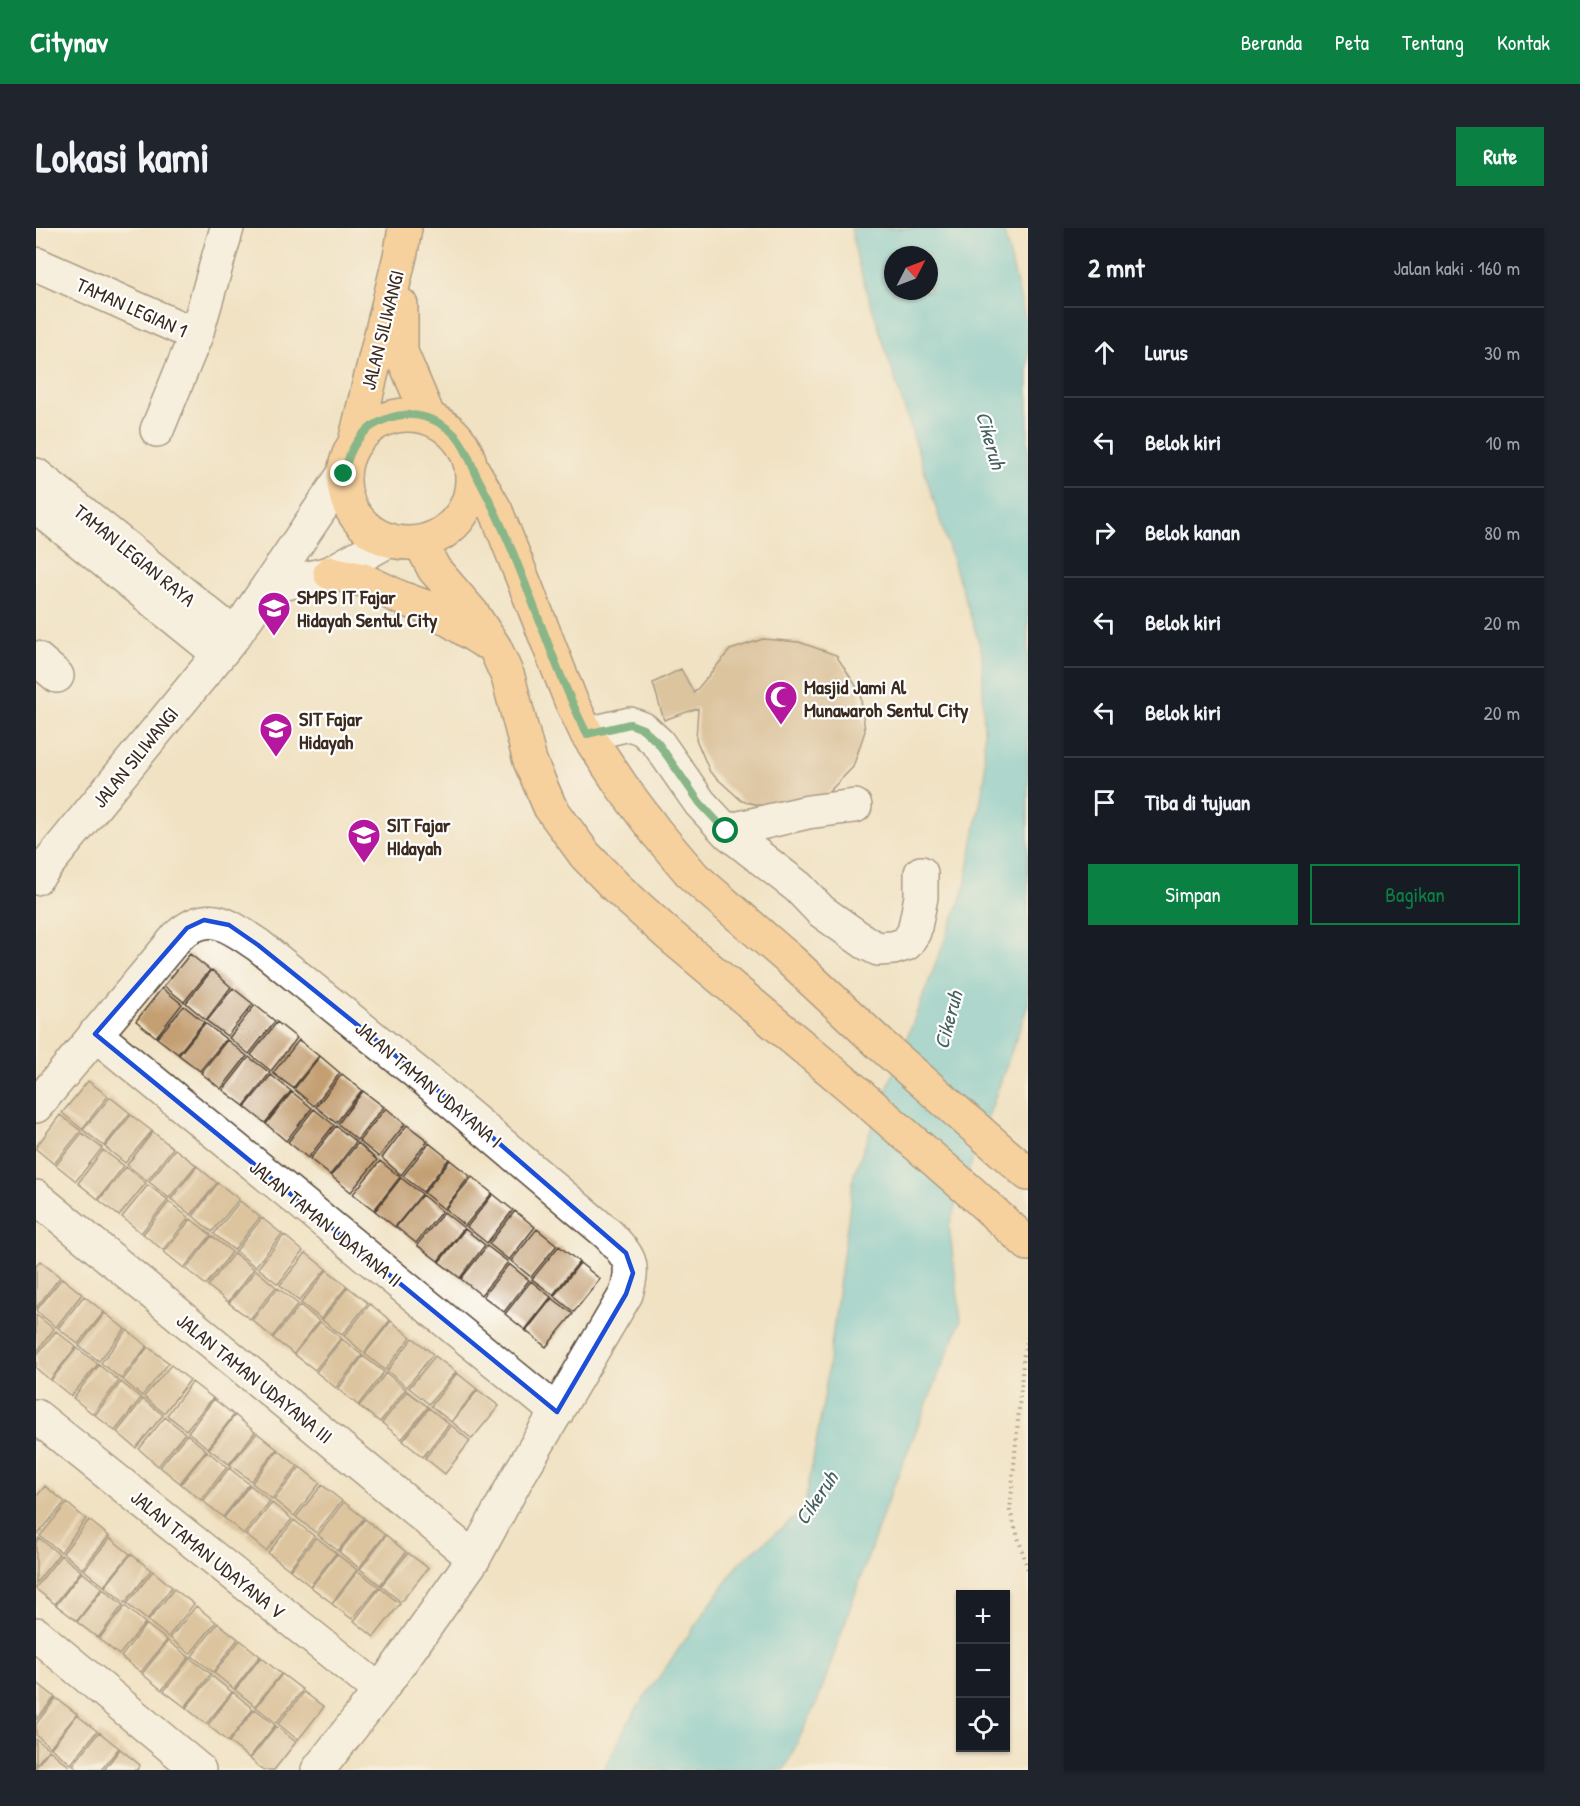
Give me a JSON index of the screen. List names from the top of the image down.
{
  "streets": {
    "main road": ["JALAN SILIWANGI"],
    "street": [
      "TAMAN LEGIAN 1",
      "JALAN TAMAN UDAYANA I",
      "JALAN TAMAN UDAYANA II",
      "JALAN TAMAN UDAYANA III",
      "JALAN TAMAN UDAYANA V"
    ]
  },
  "crossings": [
    ["JALAN TAMAN UDAYANA I", "JALAN TAMAN UDAYANA II"]
  ],
  "water": ["Cikeruh"],
  "places": {
    "school or university": ["SMPS IT Fajar Hidayah Sentul City", "SIT Fajar Hidayah", "SIT Fajar HIdayah"],
    "mosque": ["Masjid Jami Al Munawaroh Sentul City"]
  },
  "north": "top right",
  "page": {
    "header": "Citynav",
    "nav": [
      "Beranda",
      "Peta",
      "Tentang",
      "Kontak"
    ],
    "buttons": [
      "Rute",
      ["Simpan", "Bagikan"]
    ],
    "title": "Lokasi kami",
    "heading": ["2 mnt", "Jalan kaki · 160 m"],
    "list": [
      ["Lurus", "30 m"],
      ["Belok kiri", "10 m"],
      ["Belok kanan", "80 m"],
      ["Belok kiri", "20 m"],
      ["Belok kiri", "20 m"],
      "Tiba di tujuan"
    ],
    "map_buttons": ["+", "−"]
  }
}
